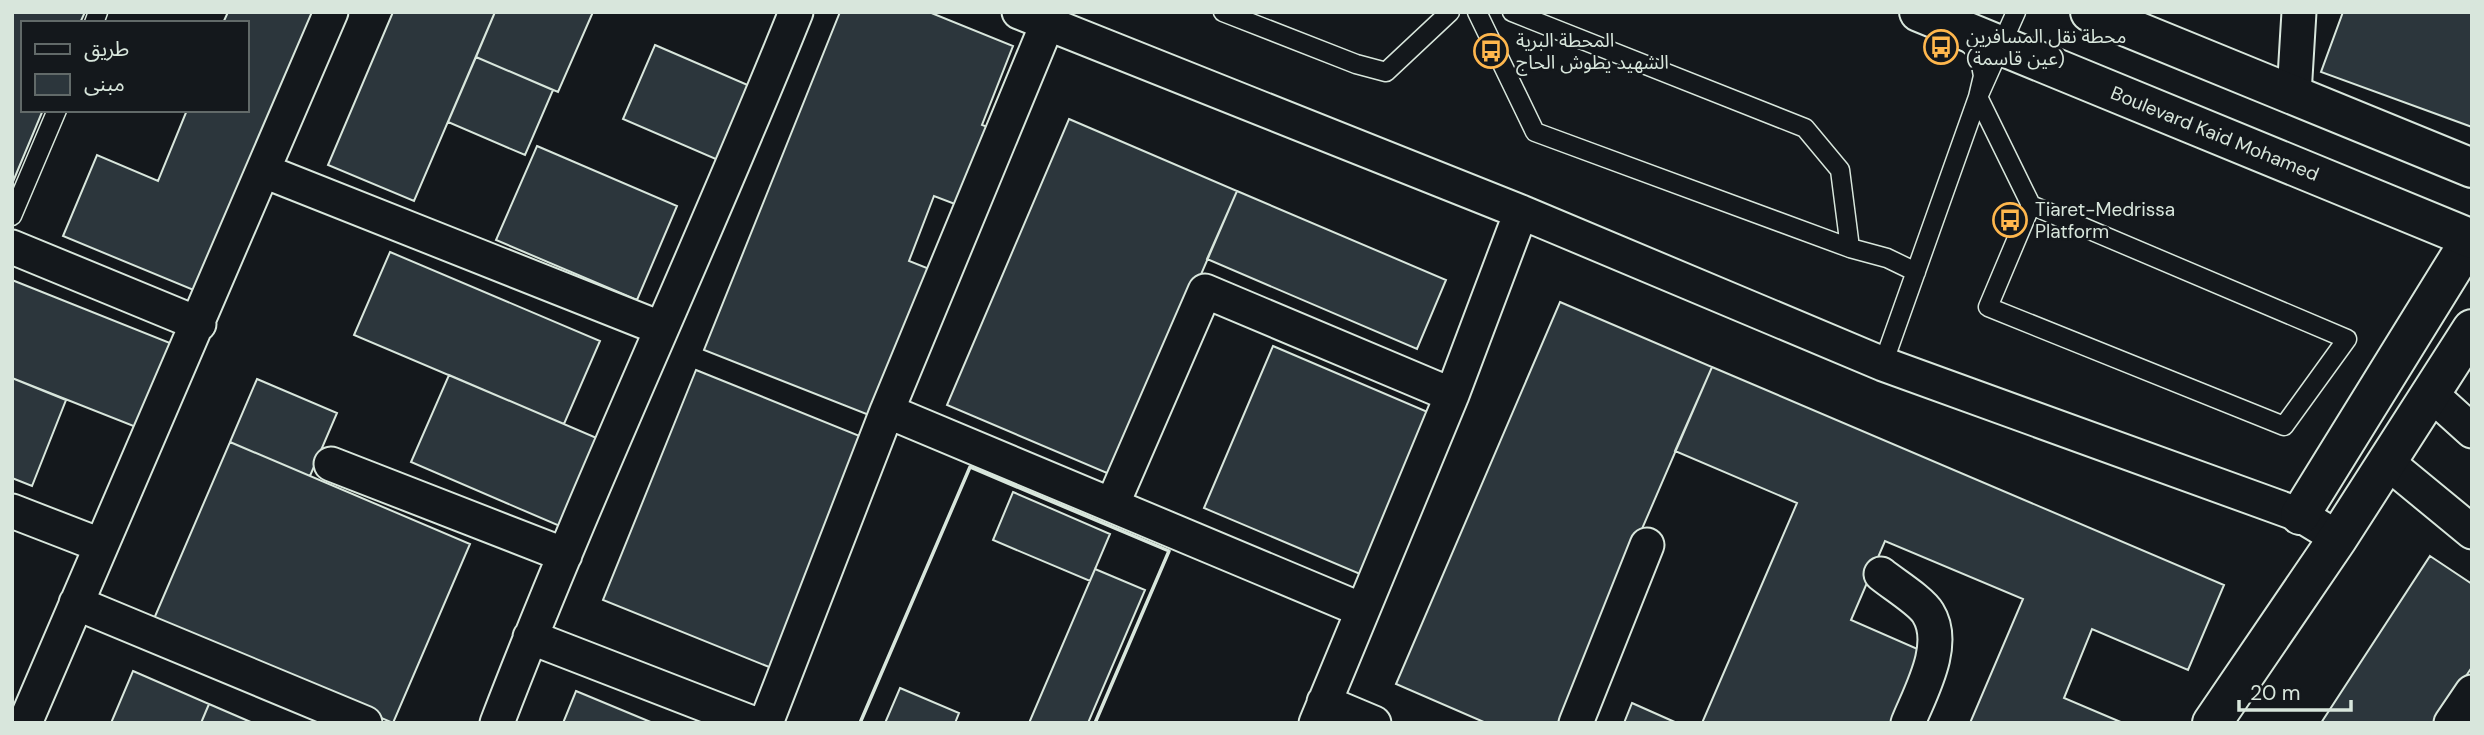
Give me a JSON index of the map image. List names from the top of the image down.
{
  "streets": {
    "main road": ["Boulevard Kaid Mohamed"]
  },
  "places": {
    "bus stop": ["محطة نقل المسافرين (عين قاسمة)", "المحطة البرية الشهيد يطوش الحاج", "Tiaret-Medrissa Platform"]
  },
  "legend": ["طريق", "مبنى"],
  "scale_bar": "20 m"
}
